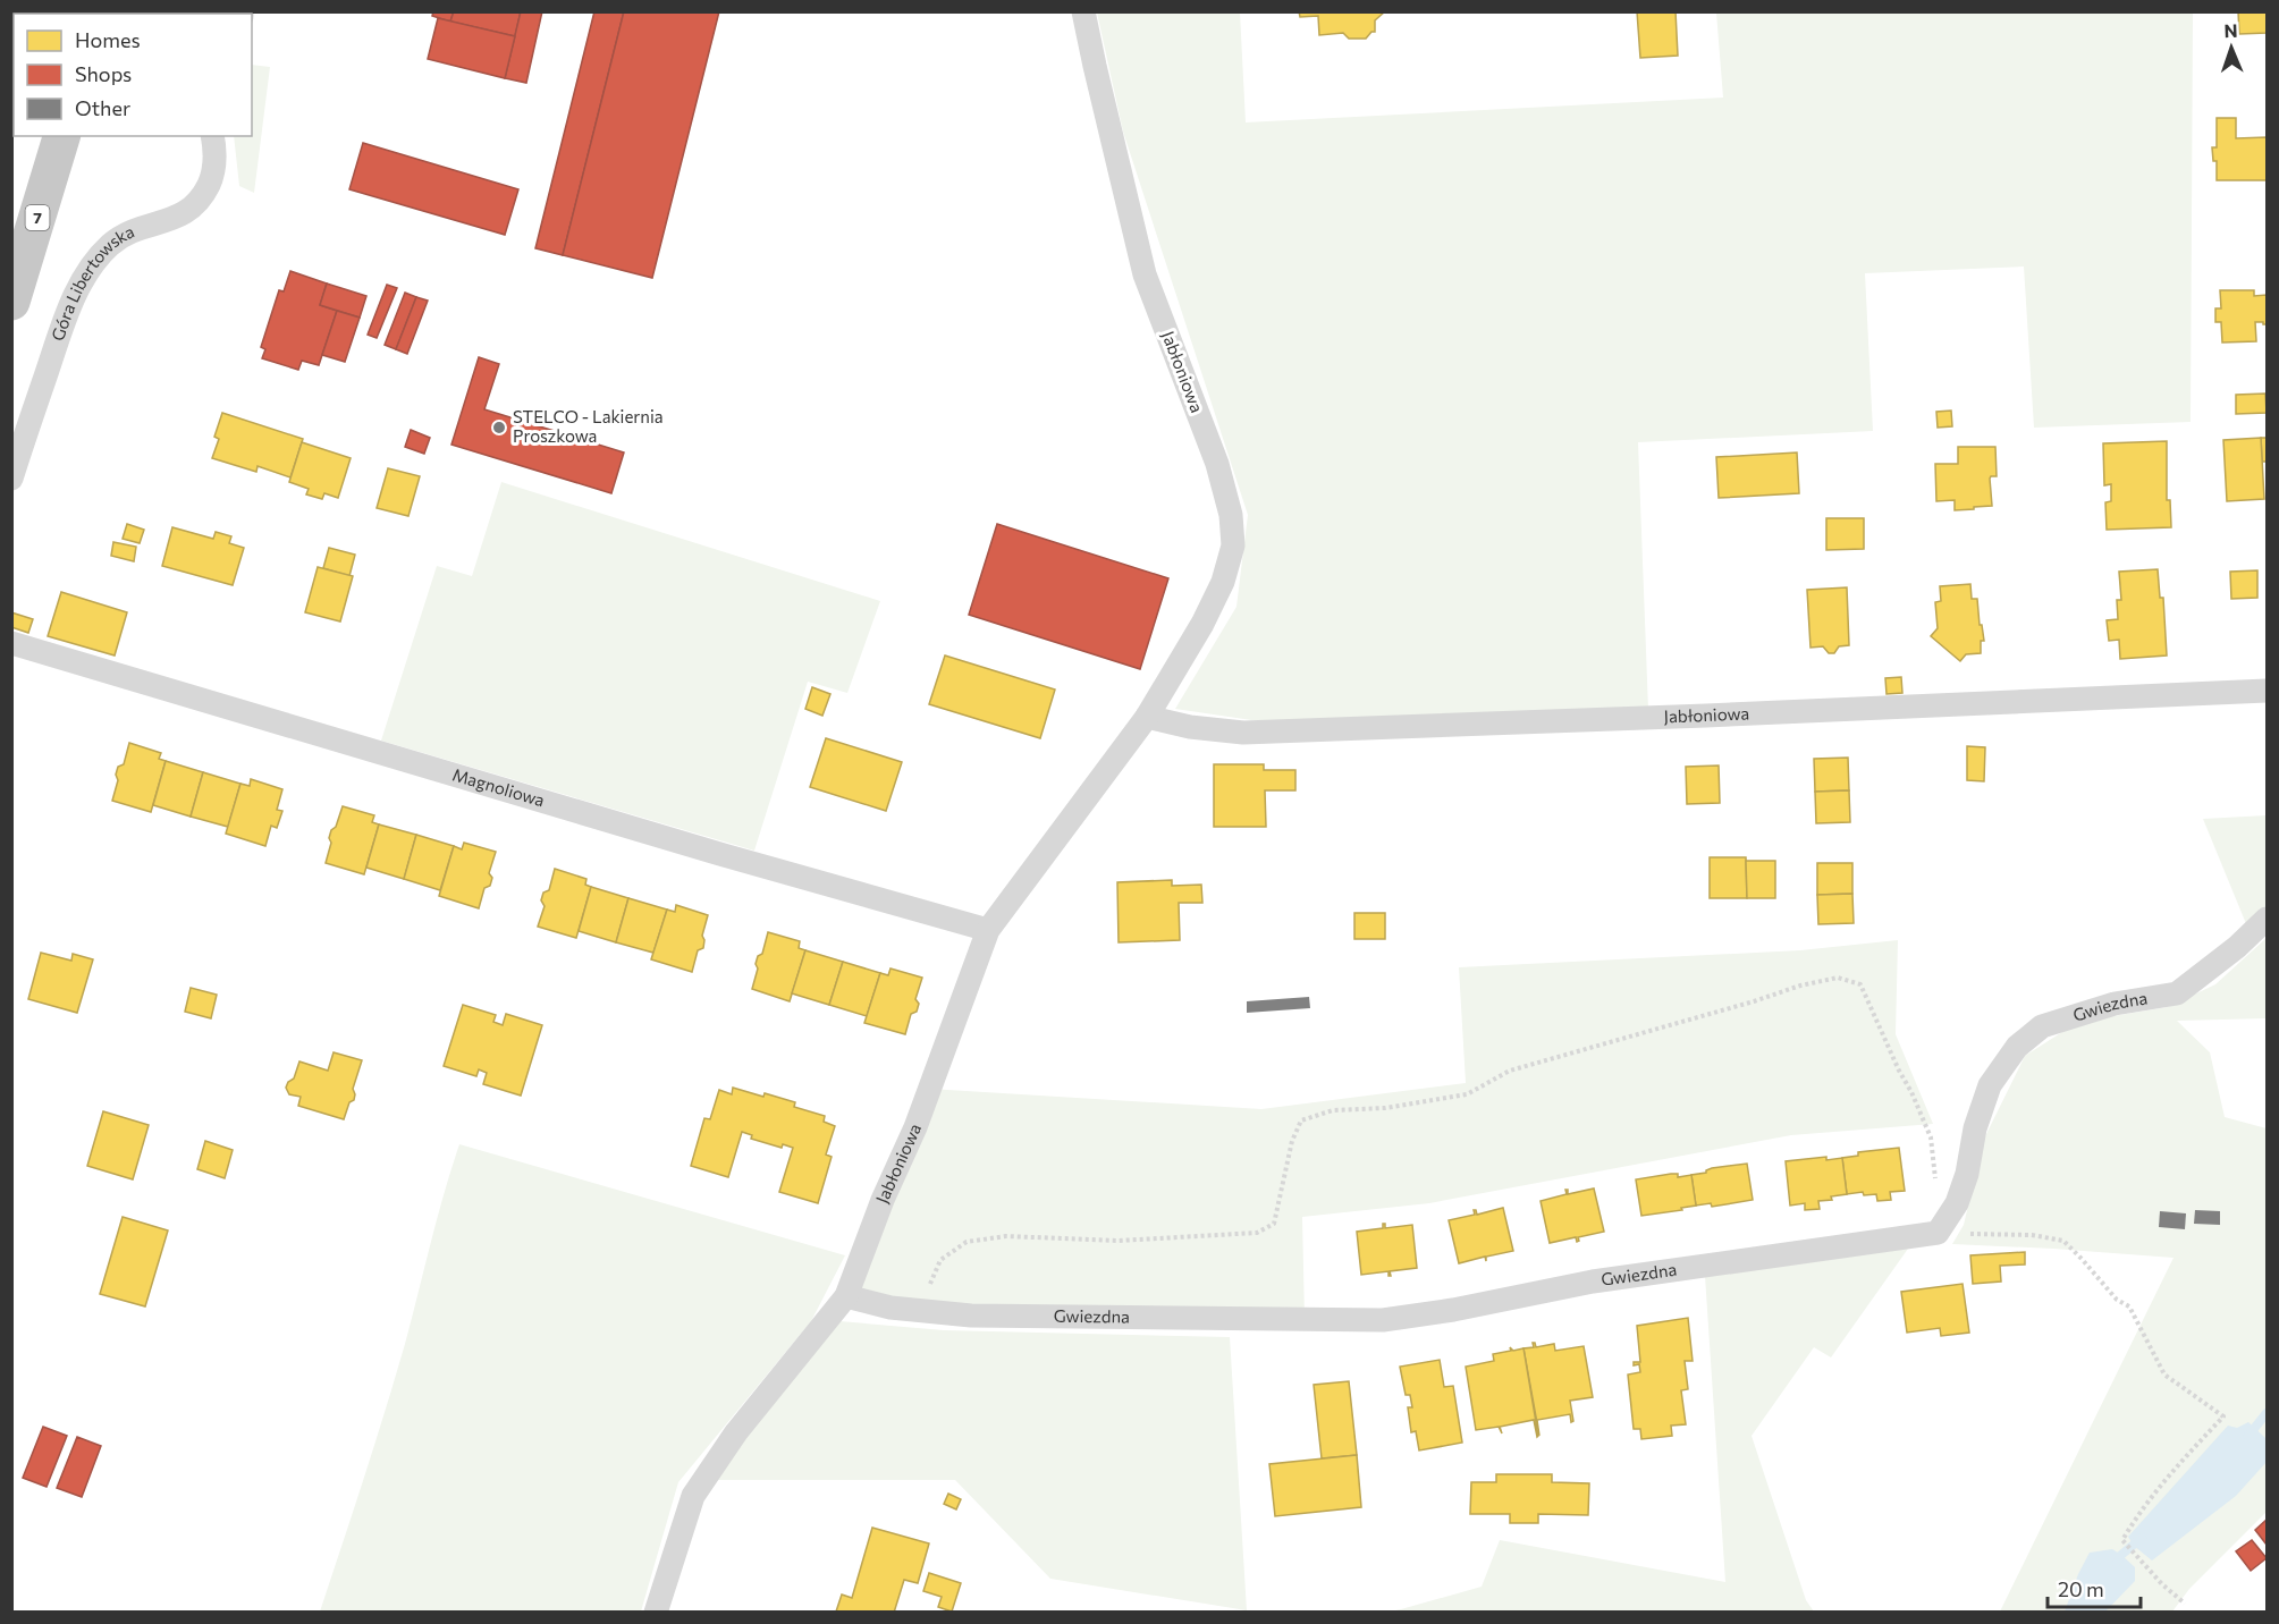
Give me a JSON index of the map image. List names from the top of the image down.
{
  "streets": {
    "highway": ["7"],
    "street": [
      "Góra Libertowska",
      "Jabłoniowa",
      "Magnoliowa",
      "Gwiezdna"
    ]
  },
  "crossings": [
    ["Jabłoniowa", "Magnoliowa"],
    ["Jabłoniowa", "Gwiezdna"]
  ],
  "places": ["STELCO - Lakiernia Proszkowa"],
  "legend": ["Homes", "Shops", "Other"],
  "scale_bar": "20 m",
  "north": "top"
}
